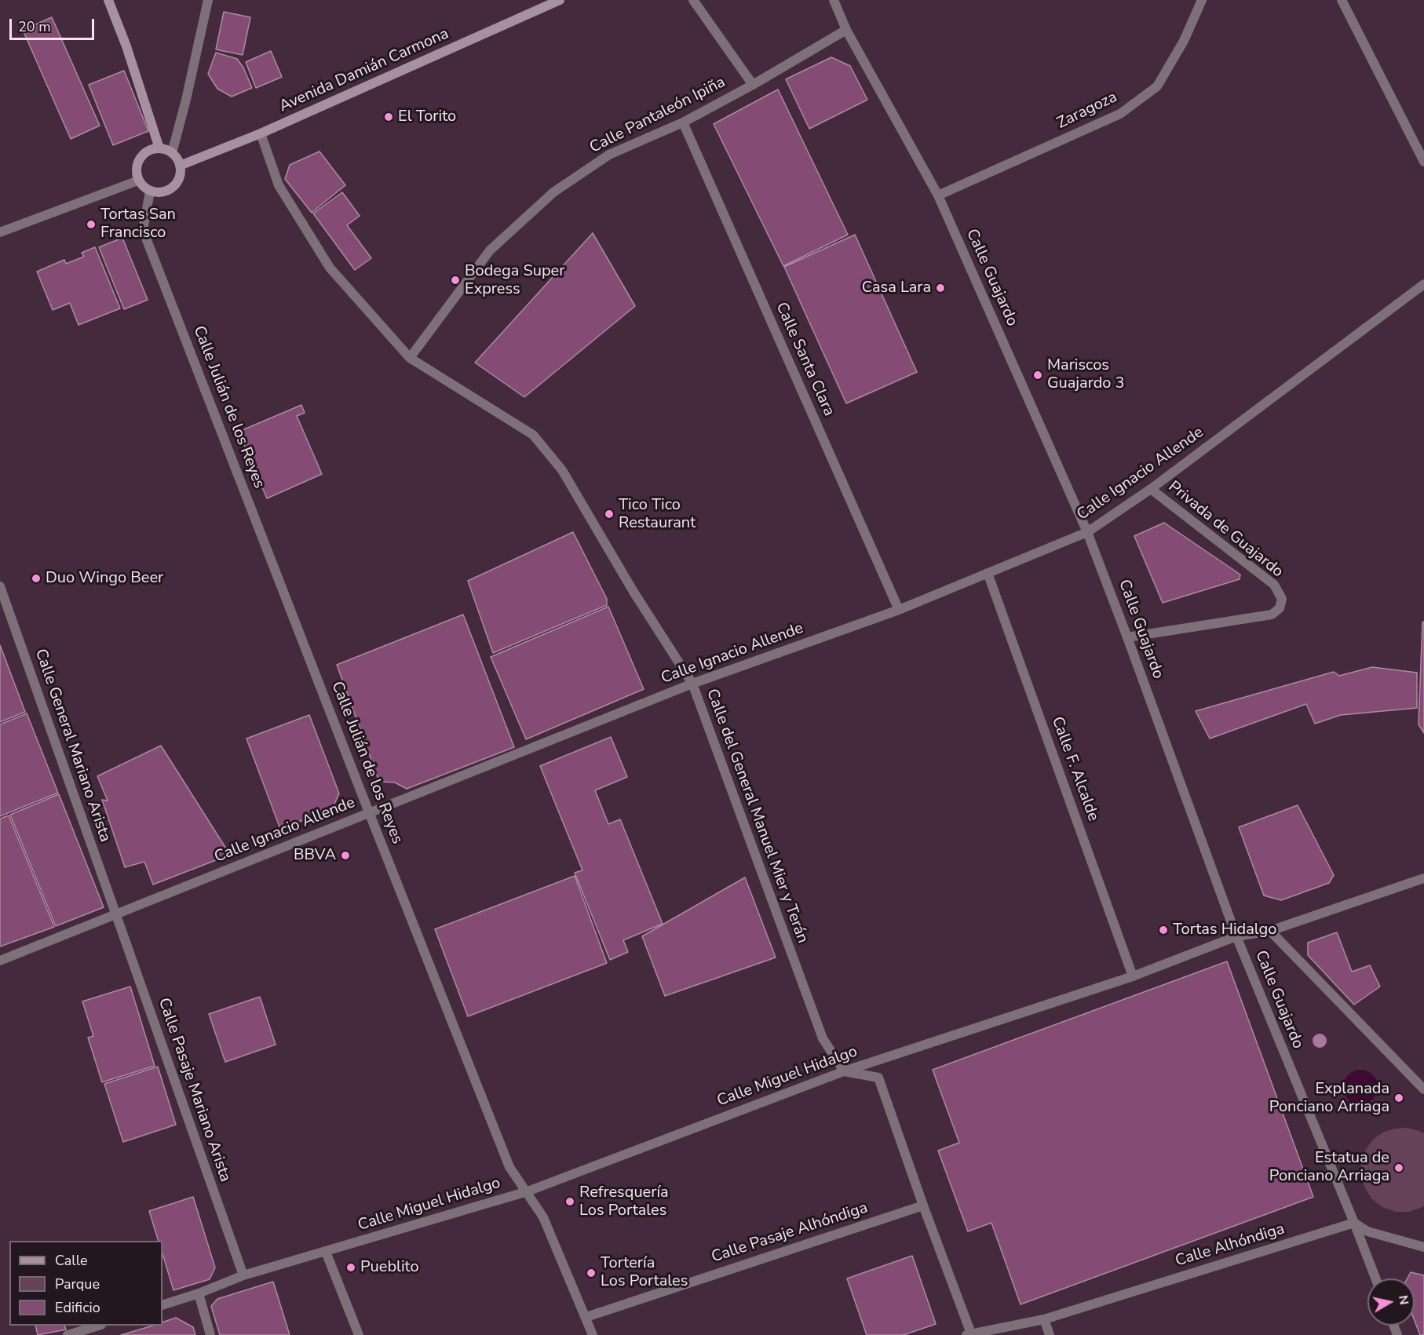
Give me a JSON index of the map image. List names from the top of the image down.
{
  "streets": {
    "main road": ["Avenida Damián Carmona"],
    "street": [
      "Zaragoza",
      "Calle Pantaleón Ipiña",
      "Calle Guajardo",
      "Calle Santa Clara",
      "Calle Julián de los Reyes",
      "Calle Ignacio Allende",
      "Privada de Guajardo",
      "Calle General Mariano Arista",
      "Calle F. Alcalde",
      "Calle del General Manuel Mier y Terán",
      "Calle Miguel Hidalgo",
      "Calle Pasaje Mariano Arista",
      "Calle Pasaje Alhóndiga",
      "Calle Alhóndiga"
    ]
  },
  "crossings": [
    ["Avenida Damián Carmona", "Calle Julián de los Reyes"],
    ["Avenida Damián Carmona", "Calle del General Manuel Mier y Terán"],
    ["Zaragoza", "Calle Guajardo"],
    ["Calle Pantaleón Ipiña", "Calle Guajardo"],
    ["Calle Pantaleón Ipiña", "Calle Santa Clara"],
    ["Calle Pantaleón Ipiña", "Calle del General Manuel Mier y Terán"],
    ["Calle Guajardo", "Calle Ignacio Allende"],
    ["Calle Guajardo", "Privada de Guajardo"],
    ["Calle Guajardo", "Calle Miguel Hidalgo"],
    ["Calle Guajardo", "Calle Alhóndiga"],
    ["Calle Santa Clara", "Calle Ignacio Allende"],
    ["Calle Julián de los Reyes", "Calle Ignacio Allende"],
    ["Calle Julián de los Reyes", "Calle Miguel Hidalgo"],
    ["Calle Julián de los Reyes", "Calle Pasaje Alhóndiga"],
    ["Calle Ignacio Allende", "Privada de Guajardo"],
    ["Calle Ignacio Allende", "Calle General Mariano Arista"],
    ["Calle Ignacio Allende", "Calle F. Alcalde"],
    ["Calle Ignacio Allende", "Calle del General Manuel Mier y Terán"],
    ["Calle Ignacio Allende", "Calle Pasaje Mariano Arista"],
    ["Calle General Mariano Arista", "Calle Pasaje Mariano Arista"],
    ["Calle F. Alcalde", "Calle Miguel Hidalgo"],
    ["Calle del General Manuel Mier y Terán", "Calle Miguel Hidalgo"],
    ["Calle Miguel Hidalgo", "Calle Pasaje Mariano Arista"]
  ],
  "places": [
    "El Torito",
    "Tortas San Francisco",
    "Bodega Super Express",
    "Casa Lara",
    "Mariscos Guajardo 3",
    "Tico Tico Restaurant",
    "Duo Wingo Beer",
    "BBVA",
    "Tortas Hidalgo",
    "Explanada Ponciano Arriaga",
    "Estatua de Ponciano Arriaga",
    "Refresquería Los Portales",
    "Pueblito",
    "Tortería Los Portales"
  ],
  "legend": ["Calle", "Parque", "Edificio"],
  "scale_bar": "20 m",
  "north": "right"
}
